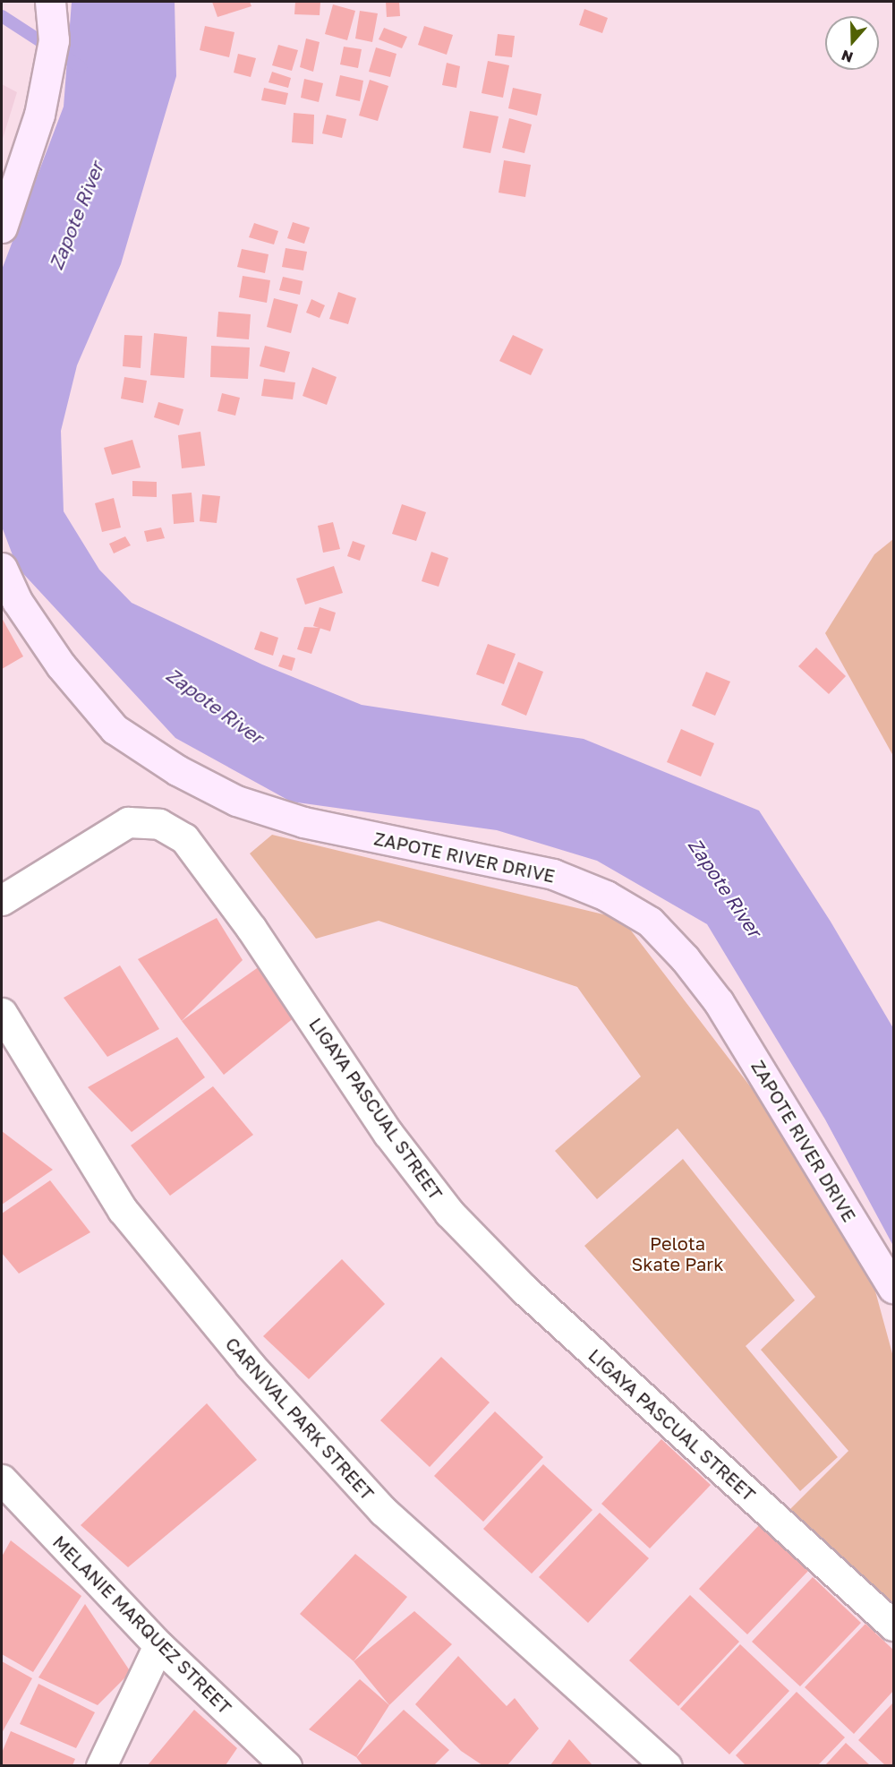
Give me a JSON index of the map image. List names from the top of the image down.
{
  "streets": {
    "main road": ["ZAPOTE RIVER DRIVE"],
    "street": ["LIGAYA PASCUAL STREET", "CARNIVAL PARK STREET", "MELANIE MARQUEZ STREET"]
  },
  "water": ["Zapote River"],
  "parks": ["Pelota Skate Park"],
  "north": "bottom"
}
